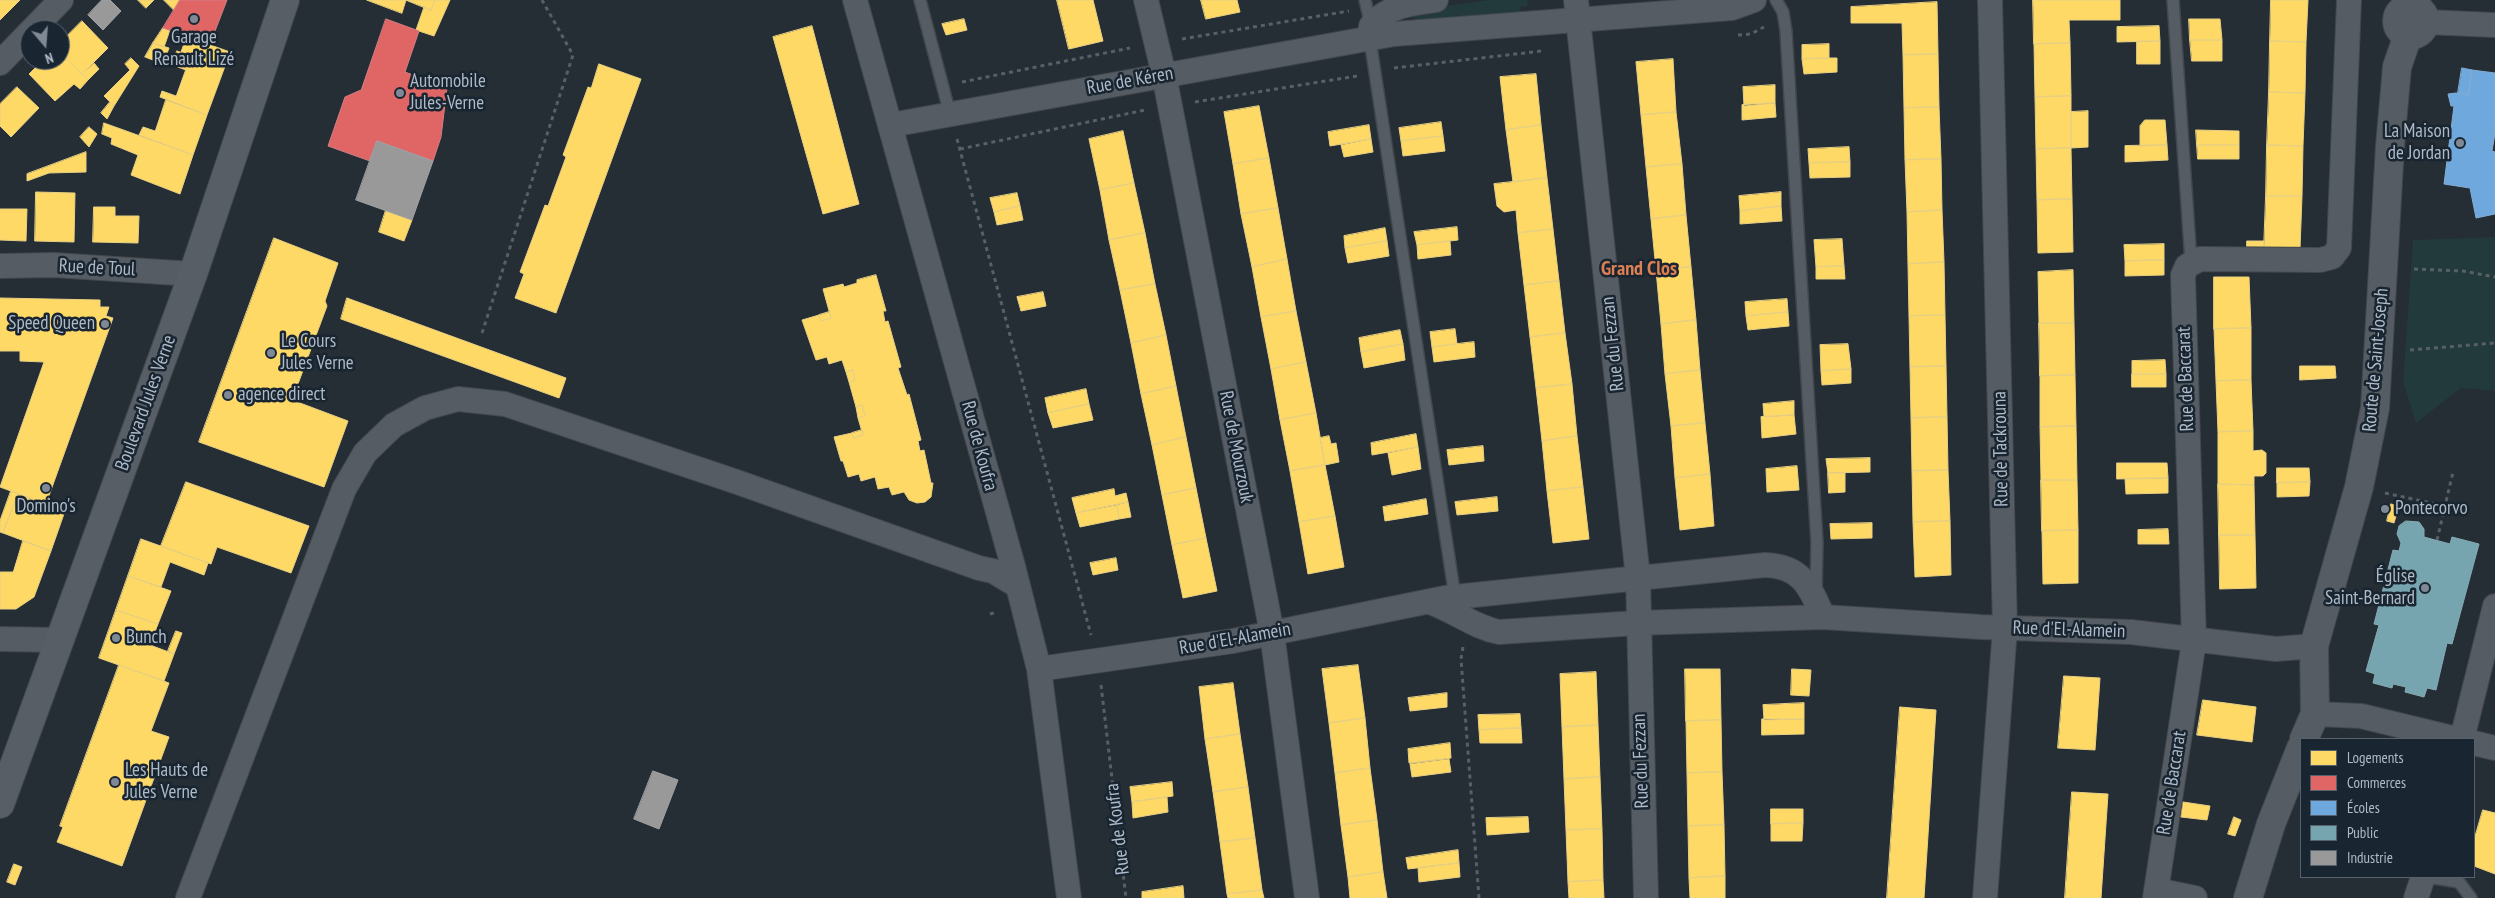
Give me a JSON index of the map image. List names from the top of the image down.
{
  "streets": {
    "main road": ["Boulevard Jules Verne"],
    "street": [
      "Rue de Kéren",
      "Rue de Toul",
      "Rue du Fezzan",
      "Route de Saint-Joseph",
      "Rue de Baccarat",
      "Rue de Koufra",
      "Rue de Mourzouk",
      "Rue de Tackrouna",
      "Rue d'El-Alamein"
    ]
  },
  "crossings": [
    ["Rue de Kéren", "Rue du Fezzan"],
    ["Rue de Kéren", "Rue de Koufra"],
    ["Rue de Kéren", "Rue de Mourzouk"],
    ["Rue de Toul", "Boulevard Jules Verne"],
    ["Rue du Fezzan", "Rue d'El-Alamein"],
    ["Route de Saint-Joseph", "Rue d'El-Alamein"],
    ["Rue de Baccarat", "Rue d'El-Alamein"],
    ["Rue de Koufra", "Rue d'El-Alamein"],
    ["Rue de Mourzouk", "Rue d'El-Alamein"],
    ["Rue de Tackrouna", "Rue d'El-Alamein"]
  ],
  "districts": ["Grand Clos"],
  "places": [
    "Garage Renault Lizé",
    "Automobile Jules-Verne",
    "La Maison de Jordan",
    "Speed Queen",
    "Le Cours Jules Verne",
    "agence direct",
    "Domino's",
    "Pontecorvo",
    "Église Saint-Bernard",
    "Bunch",
    "Les Hauts de Jules Verne"
  ],
  "legend": [
    "Logements",
    "Commerces",
    "Écoles",
    "Public",
    "Industrie"
  ],
  "north": "bottom"
}
